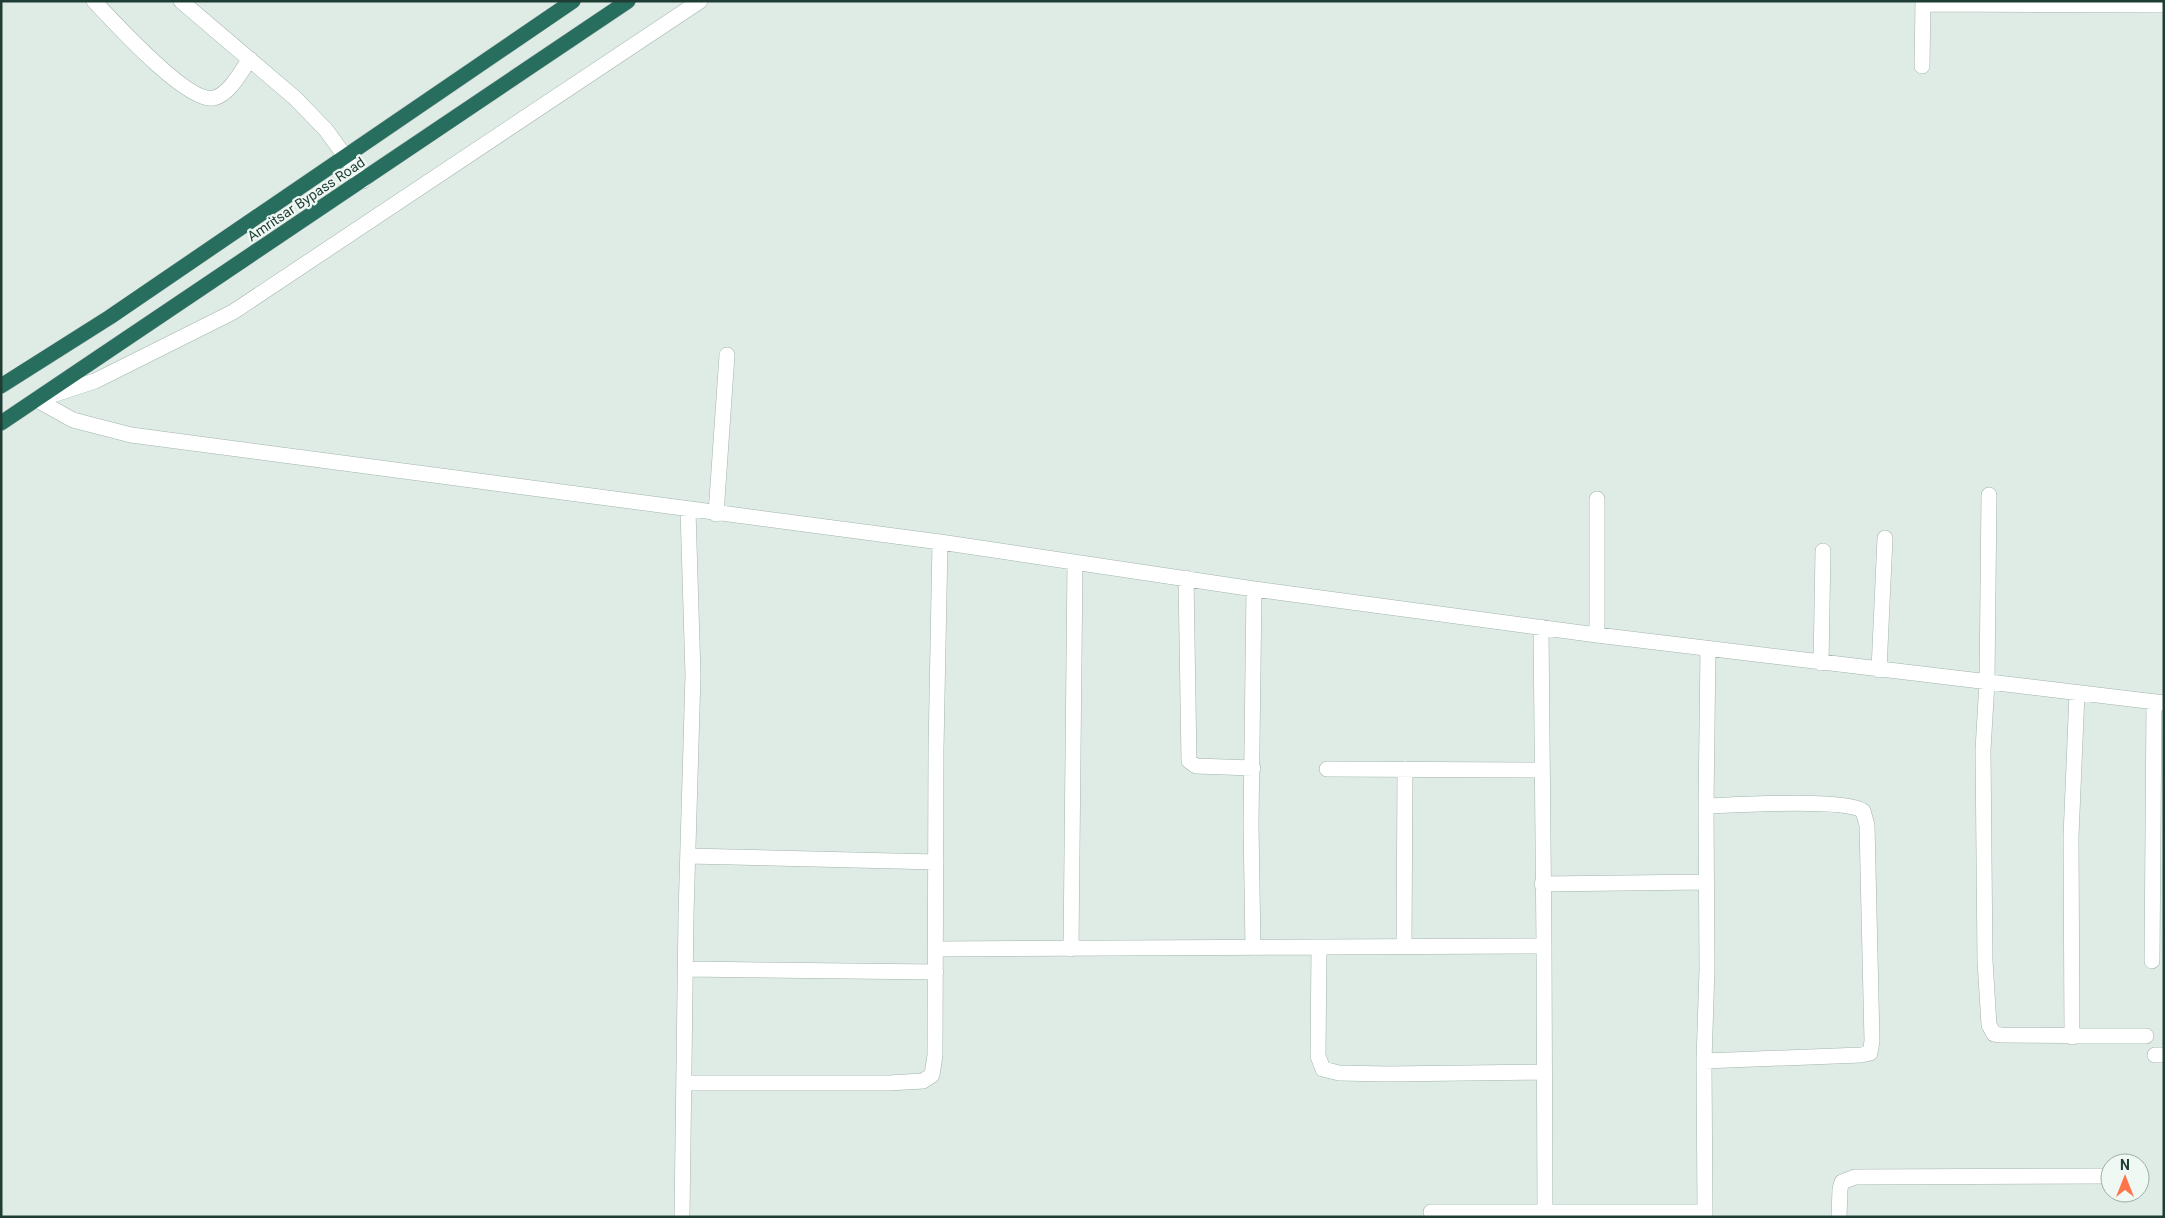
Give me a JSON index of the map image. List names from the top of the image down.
{
  "streets": {
    "highway": ["Amritsar Bypass Road"]
  },
  "north": "top"
}
